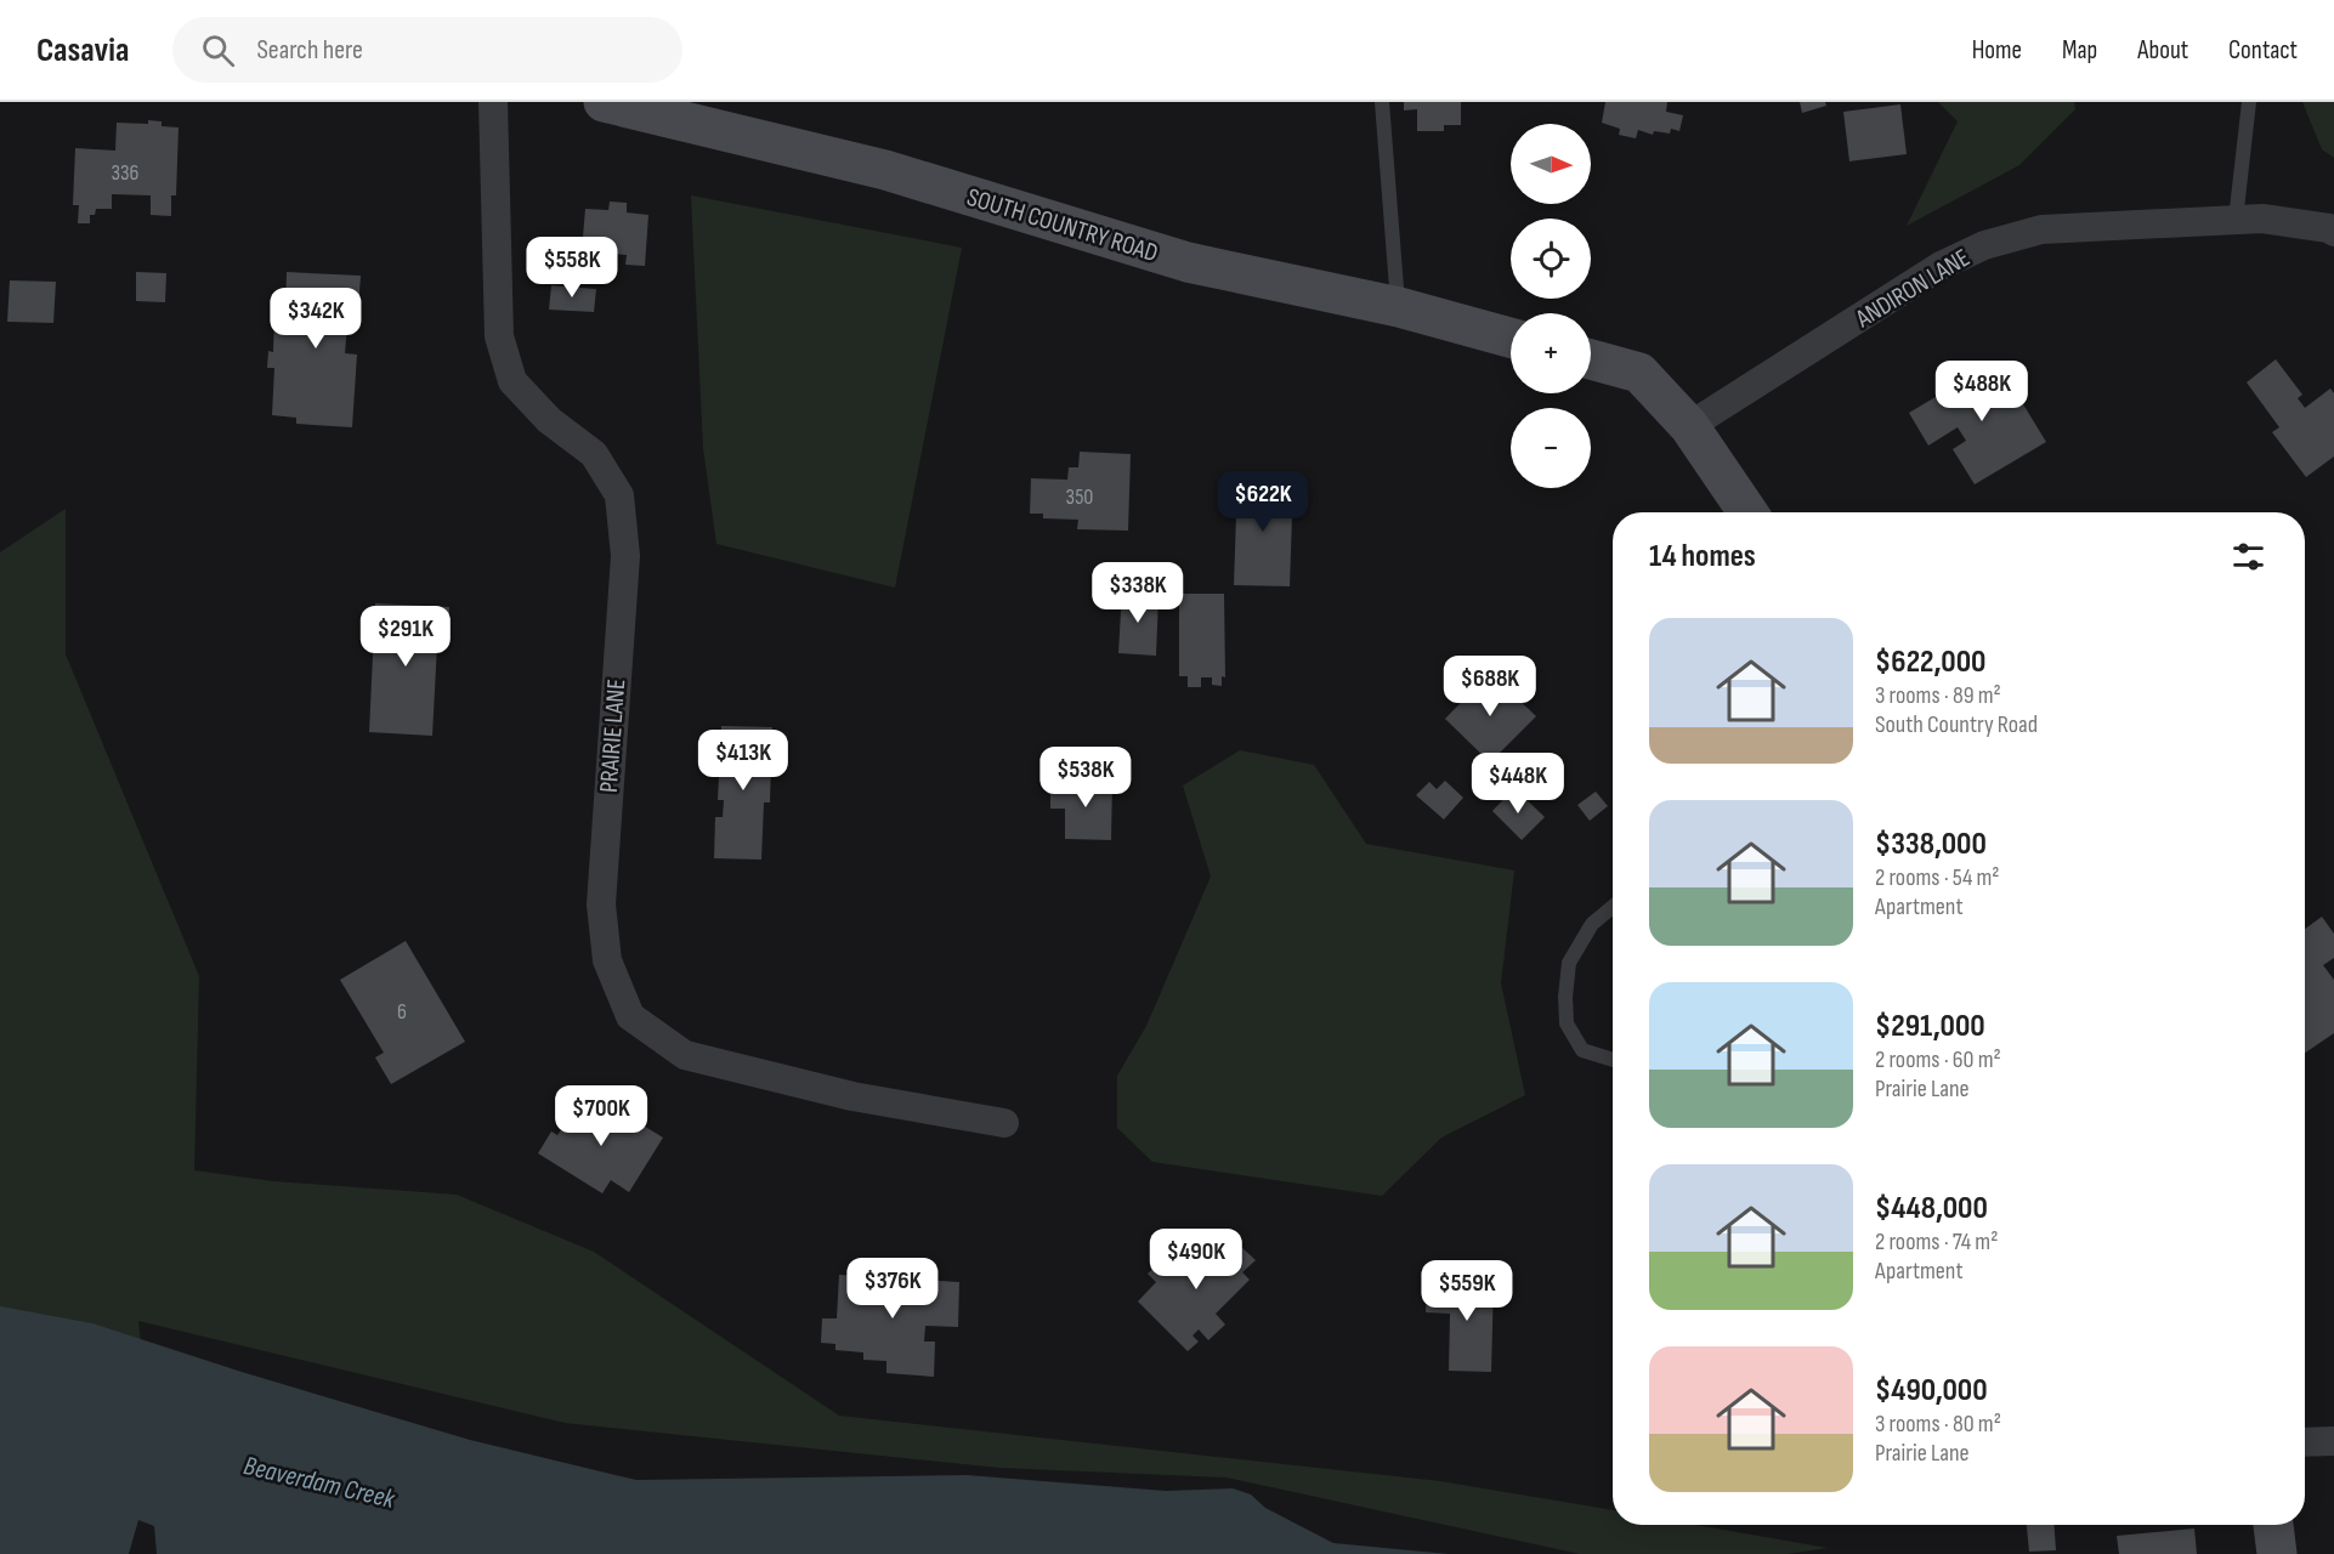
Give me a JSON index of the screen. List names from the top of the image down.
{
  "streets": {
    "main road": ["SOUTH COUNTRY ROAD"],
    "street": ["ANDIRON LANE", "PRAIRIE LANE"]
  },
  "water": ["Beaverdam Creek"],
  "house_numbers": ["336", "350", "6"],
  "north": "right",
  "page": {
    "header": "Casavia",
    "search": "Search here",
    "nav": [
      "Home",
      "Map",
      "About",
      "Contact"
    ],
    "map_buttons": ["+", "−"],
    "price": [
      "$558K",
      "$342K",
      "$488K",
      "$622K",
      "$338K",
      "$291K",
      "$688K",
      "$413K",
      "$538K",
      "$448K",
      "$700K",
      "$490K",
      "$376K",
      "$559K"
    ],
    "heading": "14 homes",
    "list": [
      {
        "name": "$622,000",
        "note": "3 rooms · 89 m² · South Country Road"
      },
      {
        "name": "$338,000",
        "note": "2 rooms · 54 m² · Apartment"
      },
      {
        "name": "$291,000",
        "note": "2 rooms · 60 m² · Prairie Lane"
      },
      {
        "name": "$448,000",
        "note": "2 rooms · 74 m² · Apartment"
      },
      {
        "name": "$490,000",
        "note": "3 rooms · 80 m² · Prairie Lane"
      }
    ]
  }
}
